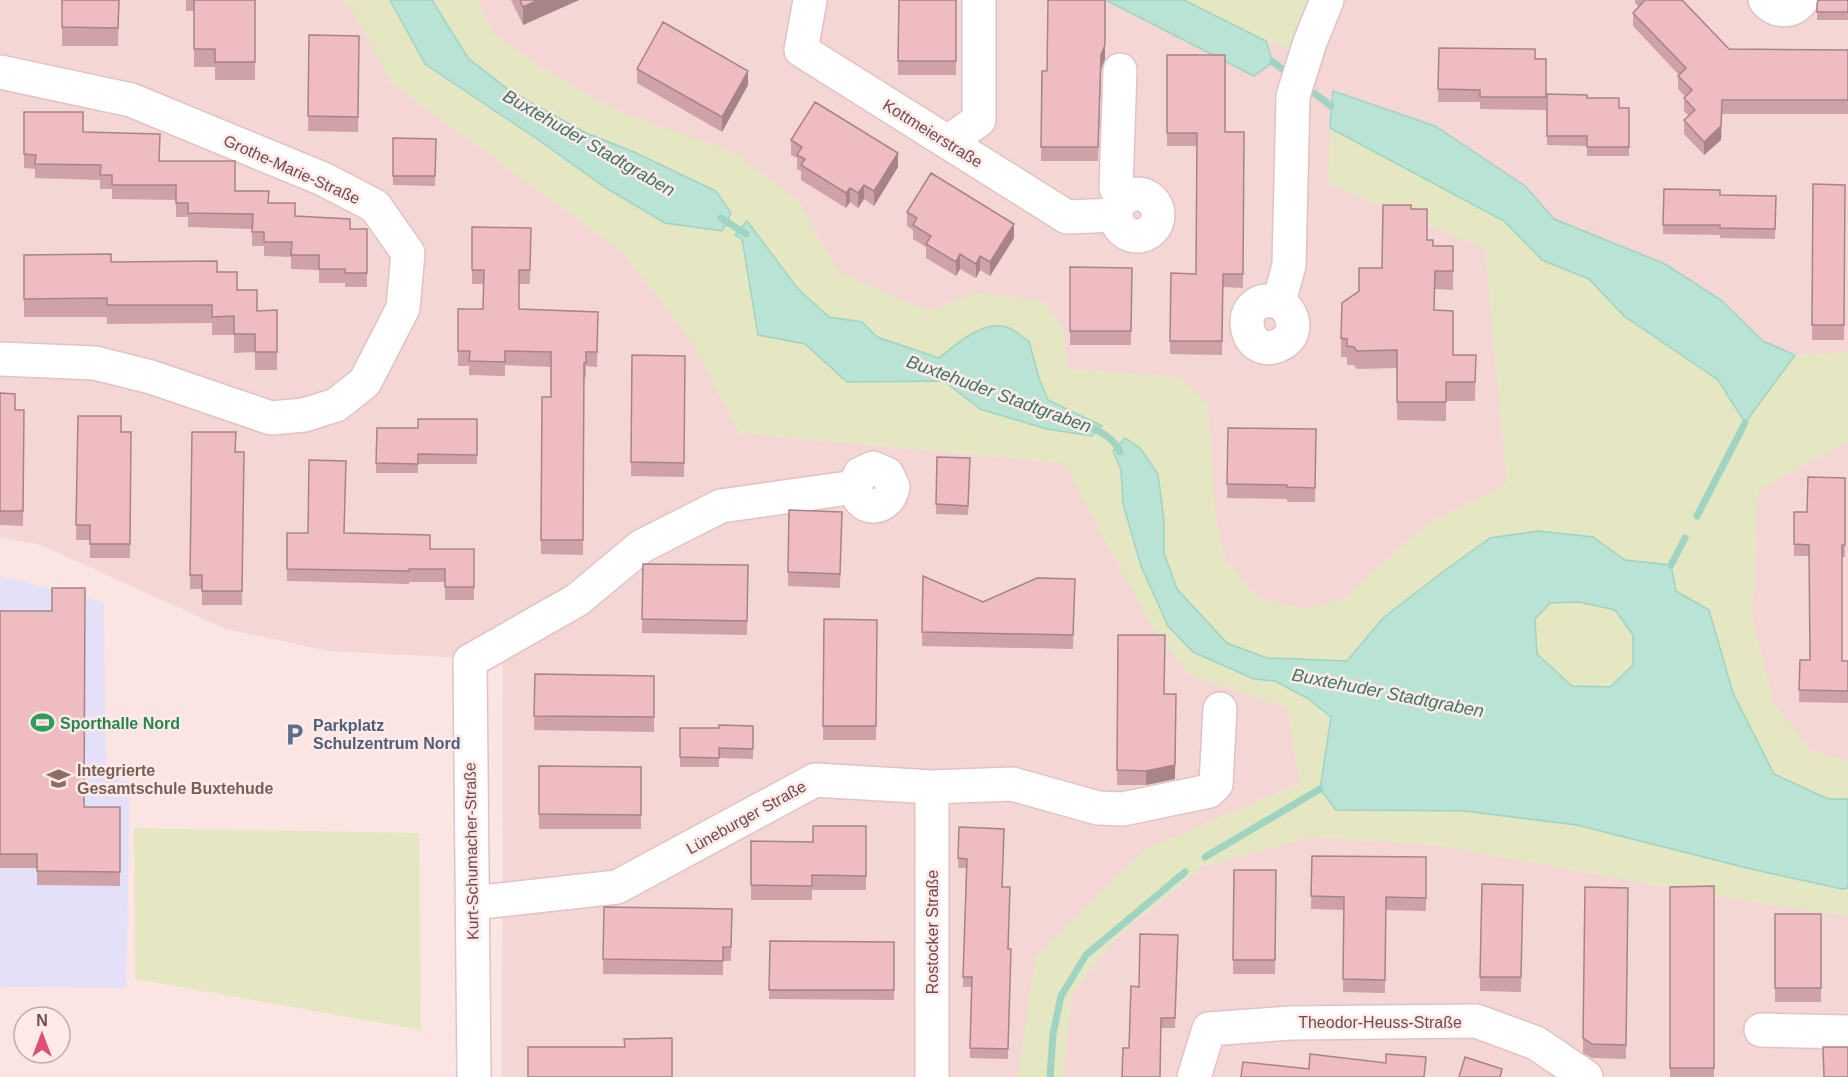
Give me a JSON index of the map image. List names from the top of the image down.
{
  "streets": {
    "street": [
      "Kottmeierstraße",
      "Grothe-Marie-Straße",
      "Lüneburger Straße",
      "Kurt-Schumacher-Straße",
      "Rostocker Straße",
      "Theodor-Heuss-Straße"
    ]
  },
  "crossings": [
    ["Lüneburger Straße", "Kurt-Schumacher-Straße"],
    ["Lüneburger Straße", "Rostocker Straße"]
  ],
  "water": ["Buxtehuder Stadtgraben"],
  "places": {
    "sports": ["Sporthalle Nord"],
    "parking": ["Parkplatz Schulzentrum Nord"],
    "school or university": ["Integrierte Gesamtschule Buxtehude"]
  },
  "north": "top"
}
